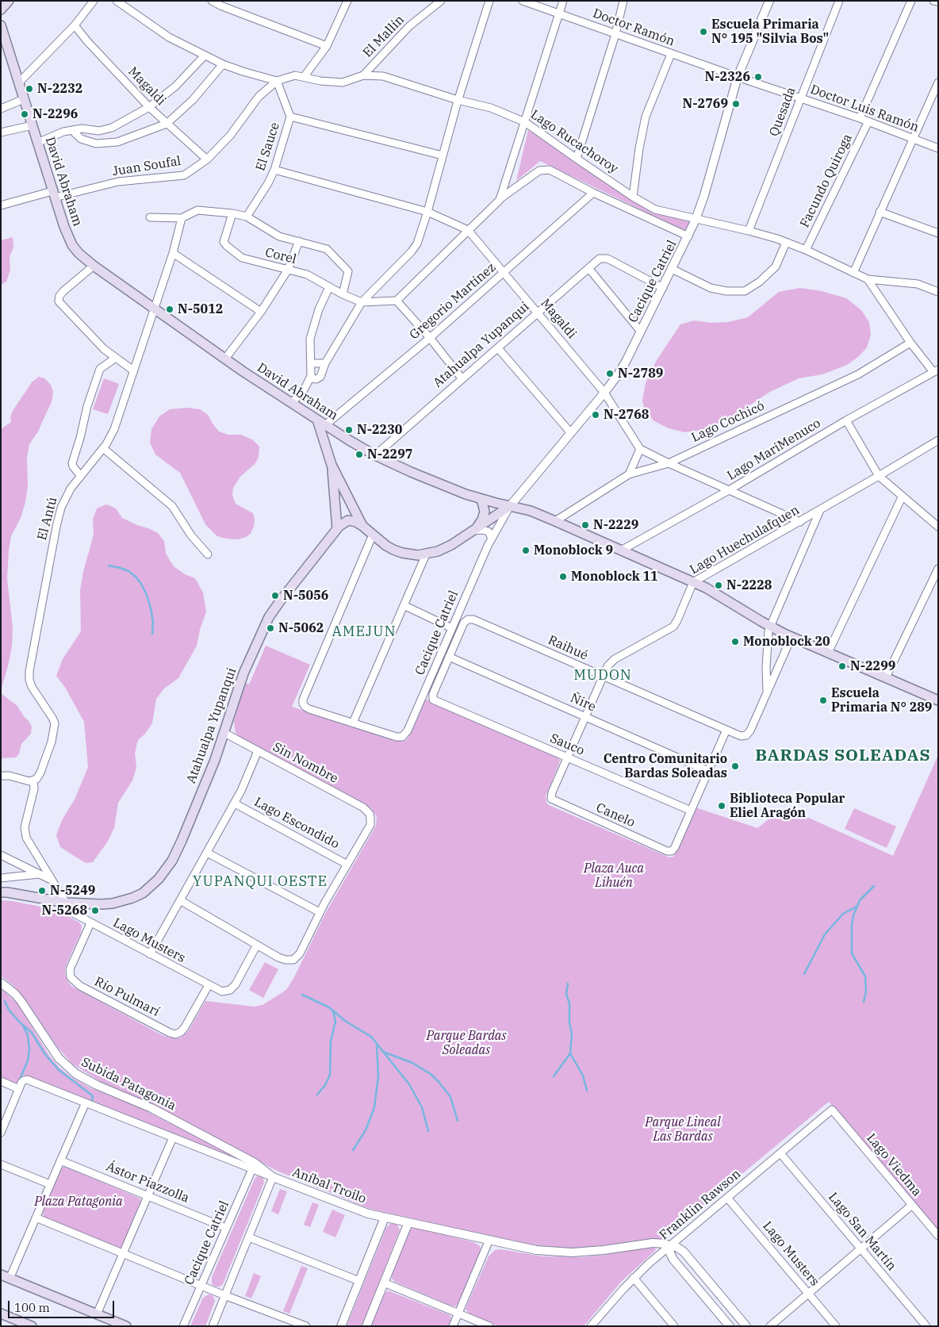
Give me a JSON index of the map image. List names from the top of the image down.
{
  "streets": {
    "main road": ["David Abraham", "Atahualpa Yupanqui"],
    "street": [
      "Doctor Ramón",
      "El Mallín",
      "Magaldi",
      "Doctor Luis Ramón",
      "Quesada",
      "Lago Rucachoroy",
      "El Sauce",
      "Juan Soufal",
      "Facundo Quiroga",
      "Corel",
      "Cacique Catriel",
      "Gregorio Martínez",
      "Lago Cochicó",
      "Lago MariMenuco",
      "El Antú",
      "Lago Huechulafquen",
      "Raihué",
      "Ñire",
      "Sauco",
      "Sin Nombre",
      "Canelo",
      "Lago Escondido",
      "Lago Musters",
      "Río Pulmarí",
      "Subida Patagonia",
      "Lago Viedma",
      "Ástor Piazzolla",
      "Aníbal Troilo",
      "Franklin Rawson",
      "Lago San Martín"
    ]
  },
  "crossings": [
    ["Doctor Ramón", "Doctor Luis Ramón"],
    ["Doctor Ramón", "Cacique Catriel"],
    ["El Mallín", "Lago Rucachoroy"],
    ["Magaldi", "El Sauce"],
    ["Magaldi", "Juan Soufal"],
    ["Magaldi", "Cacique Catriel"],
    ["Magaldi", "Gregorio Martínez"],
    ["Magaldi", "Atahualpa Yupanqui"],
    ["Doctor Luis Ramón", "Quesada"],
    ["Doctor Luis Ramón", "Facundo Quiroga"],
    ["Doctor Luis Ramón", "Cacique Catriel"],
    ["Quesada", "Lago Rucachoroy"],
    ["Lago Rucachoroy", "El Sauce"],
    ["Lago Rucachoroy", "Juan Soufal"],
    ["Lago Rucachoroy", "Facundo Quiroga"],
    ["Lago Rucachoroy", "Cacique Catriel"],
    ["El Sauce", "Juan Soufal"],
    ["Juan Soufal", "David Abraham"],
    ["David Abraham", "Cacique Catriel"],
    ["David Abraham", "Gregorio Martínez"],
    ["David Abraham", "Atahualpa Yupanqui"],
    ["David Abraham", "Lago Cochicó"],
    ["David Abraham", "Lago MariMenuco"],
    ["David Abraham", "El Antú"],
    ["David Abraham", "Lago Huechulafquen"],
    ["Cacique Catriel", "Atahualpa Yupanqui"],
    ["Cacique Catriel", "Ástor Piazzolla"],
    ["Cacique Catriel", "Aníbal Troilo"],
    ["Atahualpa Yupanqui", "Sin Nombre"],
    ["Atahualpa Yupanqui", "Lago Musters"],
    ["El Antú", "Lago Musters"],
    ["Lago Huechulafquen", "Raihué"],
    ["Lago Huechulafquen", "Ñire"],
    ["Lago Huechulafquen", "Sauco"],
    ["Lago Huechulafquen", "Canelo"],
    ["Raihué", "Ñire"],
    ["Raihué", "Sauco"],
    ["Ñire", "Sauco"],
    ["Sauco", "Canelo"],
    ["Sin Nombre", "Lago Escondido"],
    ["Lago Musters", "Río Pulmarí"],
    ["Lago Musters", "Franklin Rawson"],
    ["Subida Patagonia", "Aníbal Troilo"],
    ["Lago Viedma", "Franklin Rawson"],
    ["Aníbal Troilo", "Franklin Rawson"],
    ["Franklin Rawson", "Lago San Martín"]
  ],
  "districts": [
    "AMEJUN",
    "MUDON",
    "BARDAS SOLEADAS",
    "YUPANQUI OESTE"
  ],
  "parks": [
    "Plaza Auca Lihuén",
    "Parque Bardas Soleadas",
    "Parque Lineal Las Bardas",
    "Plaza Patagonia"
  ],
  "places": [
    "Escuela Primaria N° 195 \"Silvia Bos\"",
    "N-2326",
    "N-2232",
    "N-2769",
    "N-2296",
    "N-5012",
    "N-2789",
    "N-2768",
    "N-2230",
    "N-2297",
    "N-2229",
    "Monoblock 9",
    "Monoblock 11",
    "N-2228",
    "N-5056",
    "N-5062",
    "Monoblock 20",
    "N-2299",
    "Escuela Primaria N° 289",
    "Centro Comunitario Bardas Soleadas",
    "Biblioteca Popular Eliel Aragón",
    "N-5249",
    "N-5268"
  ],
  "scale_bar": "100 m"
}
